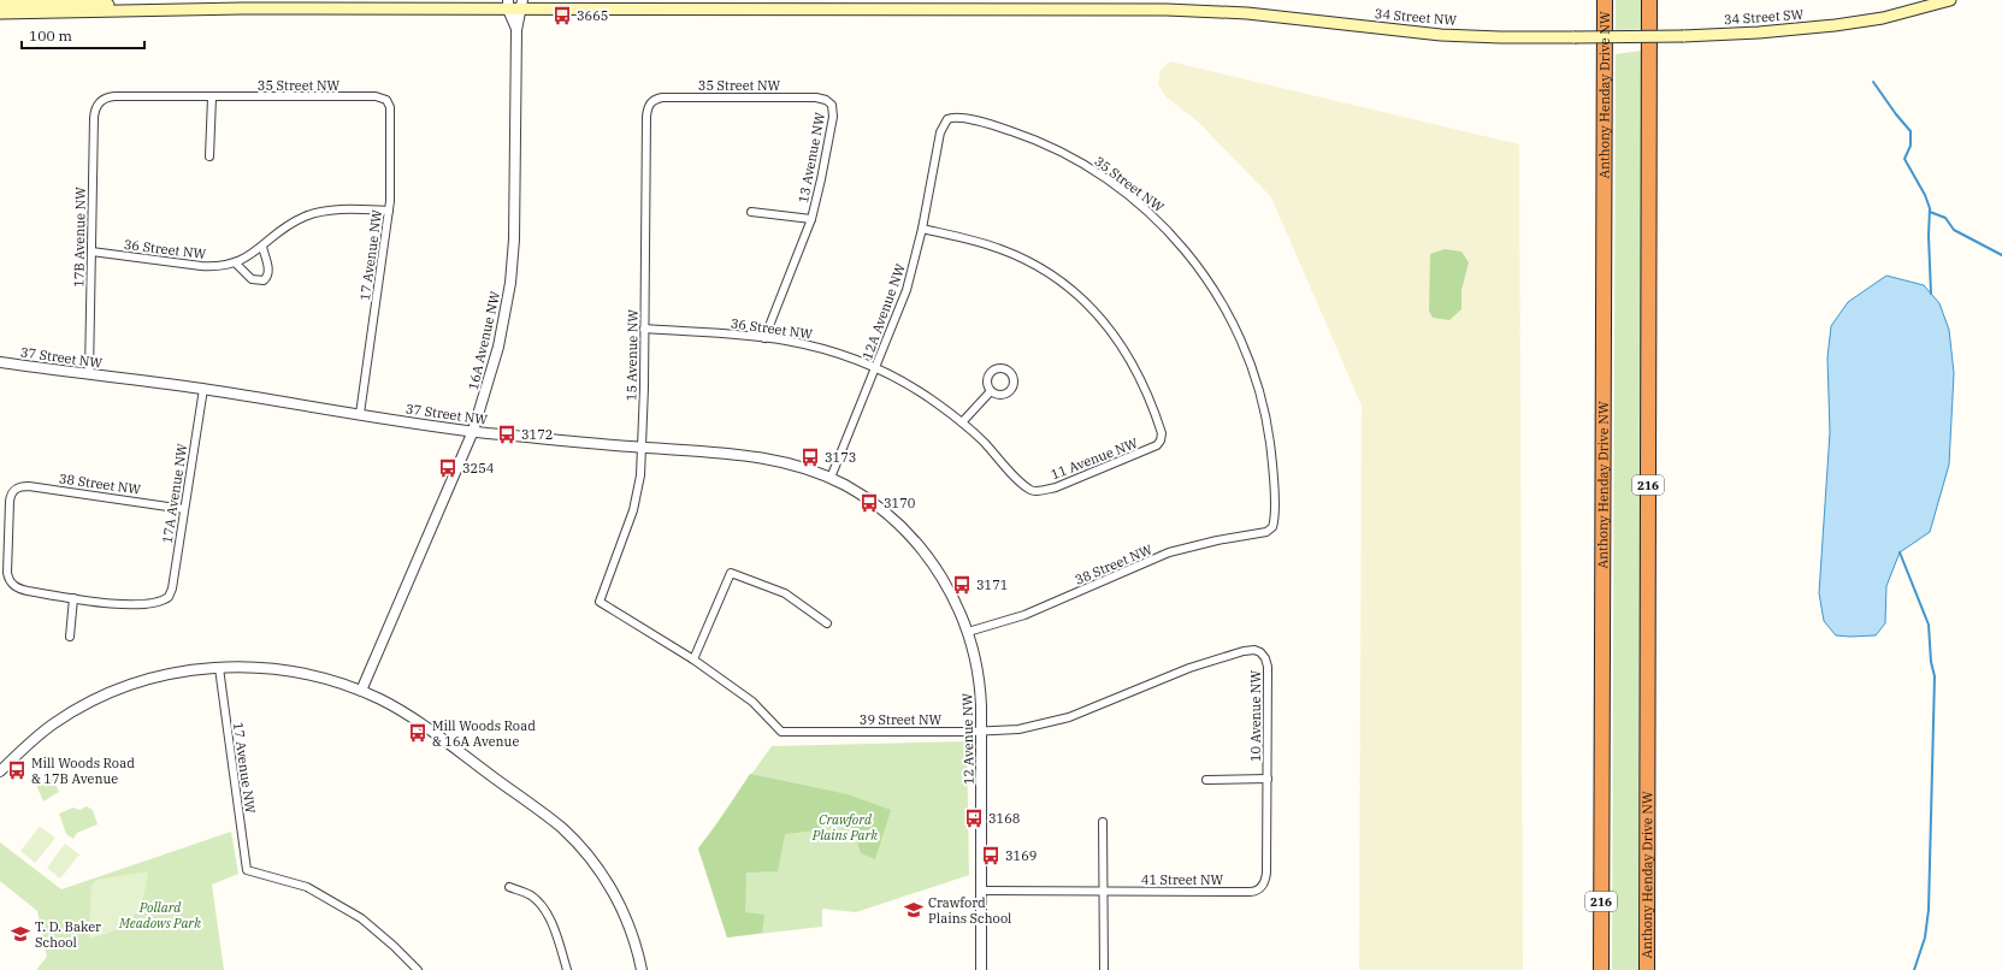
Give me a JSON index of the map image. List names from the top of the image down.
{
  "streets": {
    "highway": ["Anthony Henday Drive NW", "216"],
    "main road": ["34 Street NW", "34 Street SW"],
    "street": [
      "35 Street NW",
      "13 Avenue NW",
      "17B Avenue NW",
      "36 Street NW",
      "17 Avenue NW",
      "12A Avenue NW",
      "16A Avenue NW",
      "15 Avenue NW",
      "37 Street NW",
      "11 Avenue NW",
      "38 Street NW",
      "17A Avenue NW",
      "10 Avenue NW",
      "39 Street NW",
      "12 Avenue NW",
      "41 Street NW"
    ]
  },
  "crossings": [
    ["34 Street NW", "34 Street SW"],
    ["34 Street NW", "16A Avenue NW"],
    ["35 Street NW", "13 Avenue NW"],
    ["35 Street NW", "17B Avenue NW"],
    ["35 Street NW", "17 Avenue NW"],
    ["35 Street NW", "12A Avenue NW"],
    ["35 Street NW", "15 Avenue NW"],
    ["35 Street NW", "38 Street NW"],
    ["13 Avenue NW", "36 Street NW"],
    ["17B Avenue NW", "36 Street NW"],
    ["17B Avenue NW", "37 Street NW"],
    ["36 Street NW", "17 Avenue NW"],
    ["36 Street NW", "12A Avenue NW"],
    ["36 Street NW", "15 Avenue NW"],
    ["36 Street NW", "11 Avenue NW"],
    ["17 Avenue NW", "37 Street NW"],
    ["12A Avenue NW", "37 Street NW"],
    ["12A Avenue NW", "11 Avenue NW"],
    ["16A Avenue NW", "37 Street NW"],
    ["15 Avenue NW", "37 Street NW"],
    ["15 Avenue NW", "39 Street NW"],
    ["37 Street NW", "17A Avenue NW"],
    ["37 Street NW", "12 Avenue NW"],
    ["38 Street NW", "17A Avenue NW"],
    ["38 Street NW", "12 Avenue NW"],
    ["10 Avenue NW", "39 Street NW"],
    ["10 Avenue NW", "41 Street NW"],
    ["39 Street NW", "12 Avenue NW"],
    ["12 Avenue NW", "41 Street NW"]
  ],
  "parks": ["Crawford Plains Park", "Pollard Meadows Park"],
  "places": {
    "bus stop": [
      "3665",
      "3172",
      "3173",
      "3254",
      "3170",
      "3171",
      "Mill Woods Road & 16A Avenue",
      "Mill Woods Road & 17B Avenue",
      "3168",
      "3169"
    ],
    "school or university": ["Crawford Plains School", "T. D. Baker School"]
  },
  "scale_bar": "100 m"
}
